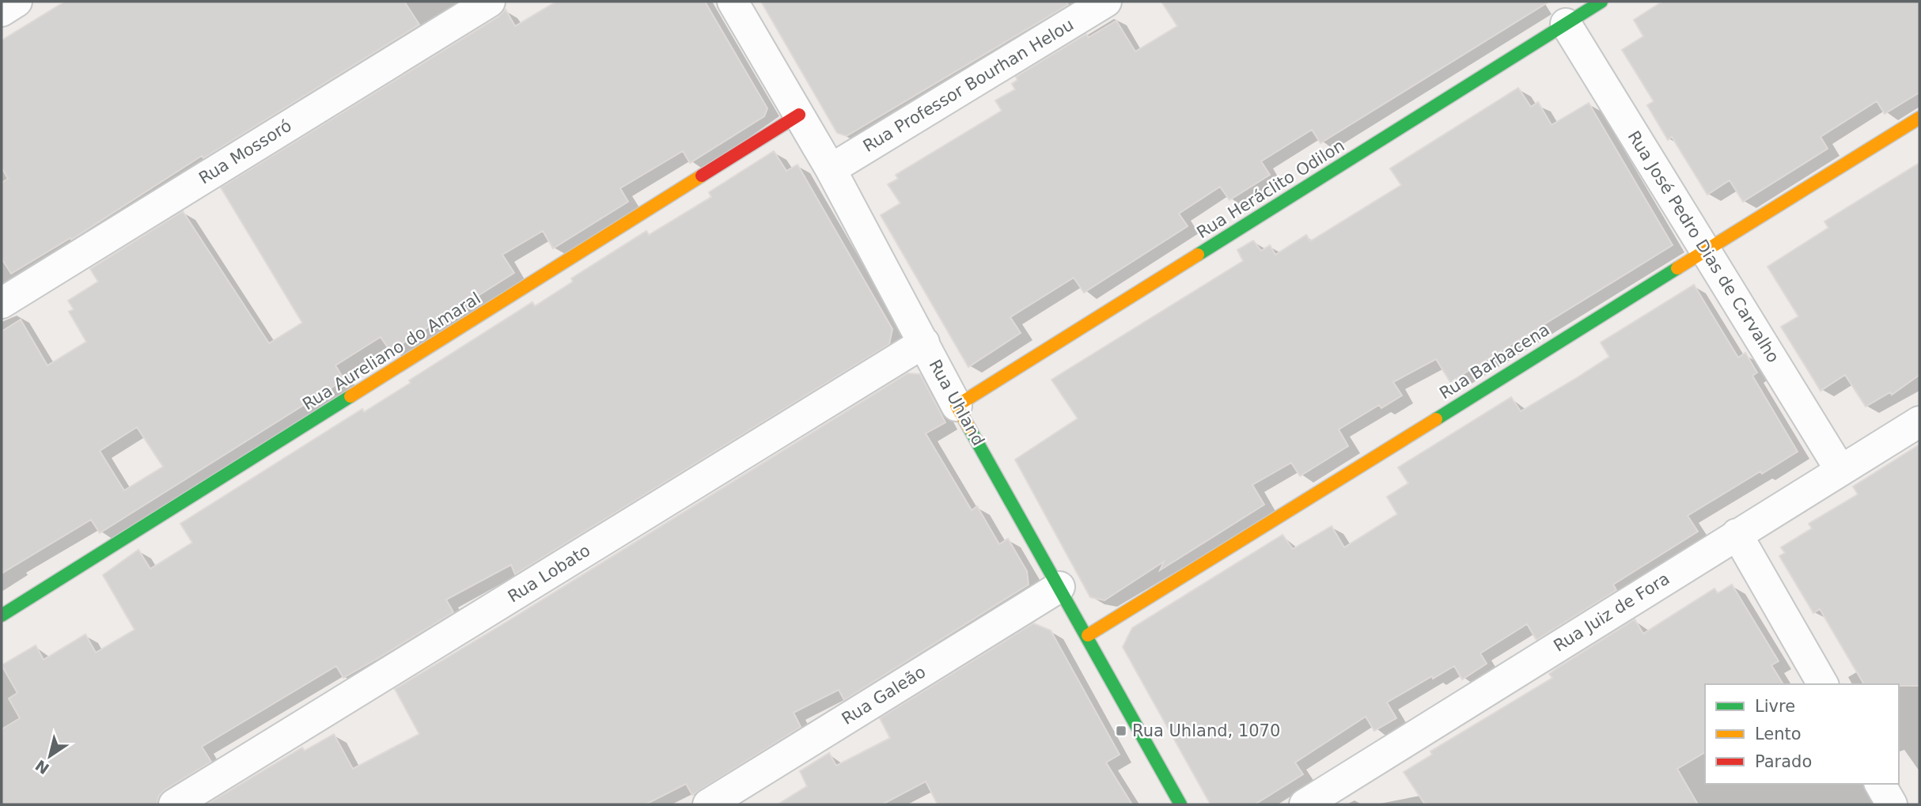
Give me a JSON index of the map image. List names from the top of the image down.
{
  "streets": {
    "street": [
      "Rua Professor Bourhan Helou",
      "Rua Mossoró",
      "Rua Heráclito Odilon",
      "Rua José Pedro Dias de Carvalho",
      "Rua Aureliano do Amaral",
      "Rua Barbacena",
      "Rua Uhland",
      "Rua Lobato",
      "Rua Juiz de Fora",
      "Rua Galeão"
    ]
  },
  "crossings": [
    ["Rua Professor Bourhan Helou", "Rua Uhland"],
    ["Rua Heráclito Odilon", "Rua José Pedro Dias de Carvalho"],
    ["Rua Heráclito Odilon", "Rua Uhland"],
    ["Rua José Pedro Dias de Carvalho", "Rua Barbacena"],
    ["Rua José Pedro Dias de Carvalho", "Rua Juiz de Fora"],
    ["Rua Aureliano do Amaral", "Rua Uhland"],
    ["Rua Barbacena", "Rua Uhland"],
    ["Rua Uhland", "Rua Lobato"],
    ["Rua Uhland", "Rua Galeão"]
  ],
  "places": {
    "transit": ["Rua Uhland, 1070"]
  },
  "legend": ["Livre", "Lento", "Parado"],
  "north": "bottom left"
}
